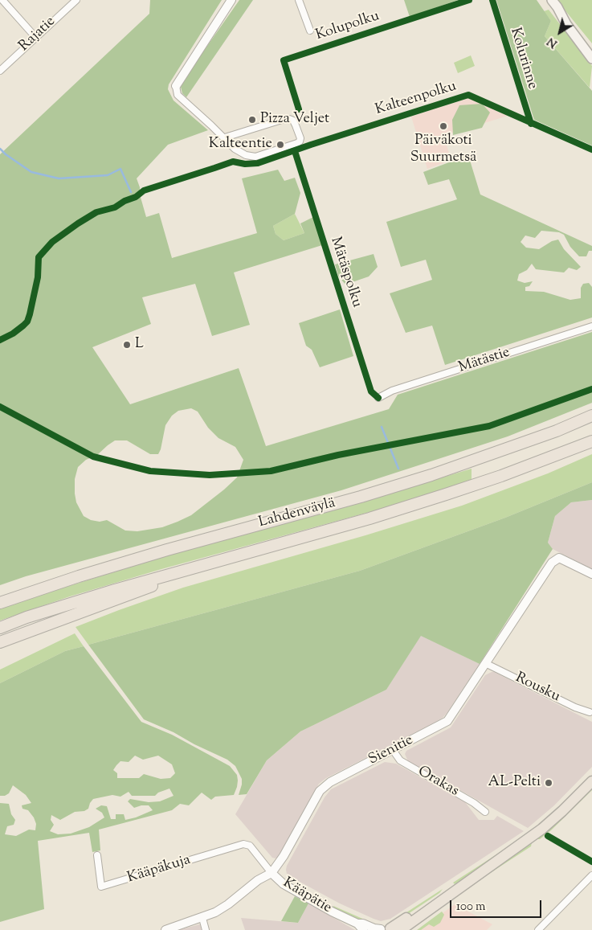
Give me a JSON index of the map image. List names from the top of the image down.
{
  "streets": {
    "highway": ["Lahdenväylä"],
    "street": [
      "Rajatie",
      "Mätästie",
      "Rousku",
      "Sienitie",
      "Orakas",
      "Kääpäkuja",
      "Kääpätie"
    ],
    "cycle path": [
      "Kolupolku",
      "Kolurinne",
      "Kalteenpolku",
      "Mätäspolku"
    ]
  },
  "crossings": [
    ["Rousku", "Sienitie"],
    ["Sienitie", "Orakas"],
    ["Sienitie", "Kääpätie"],
    ["Kääpäkuja", "Kääpätie"]
  ],
  "places": [
    "Pizza Veljet",
    "Päiväkoti Suurmetsä",
    "Kalteentie",
    "L",
    "AL-Pelti"
  ],
  "scale_bar": "100 m",
  "north": "bottom left"
}
